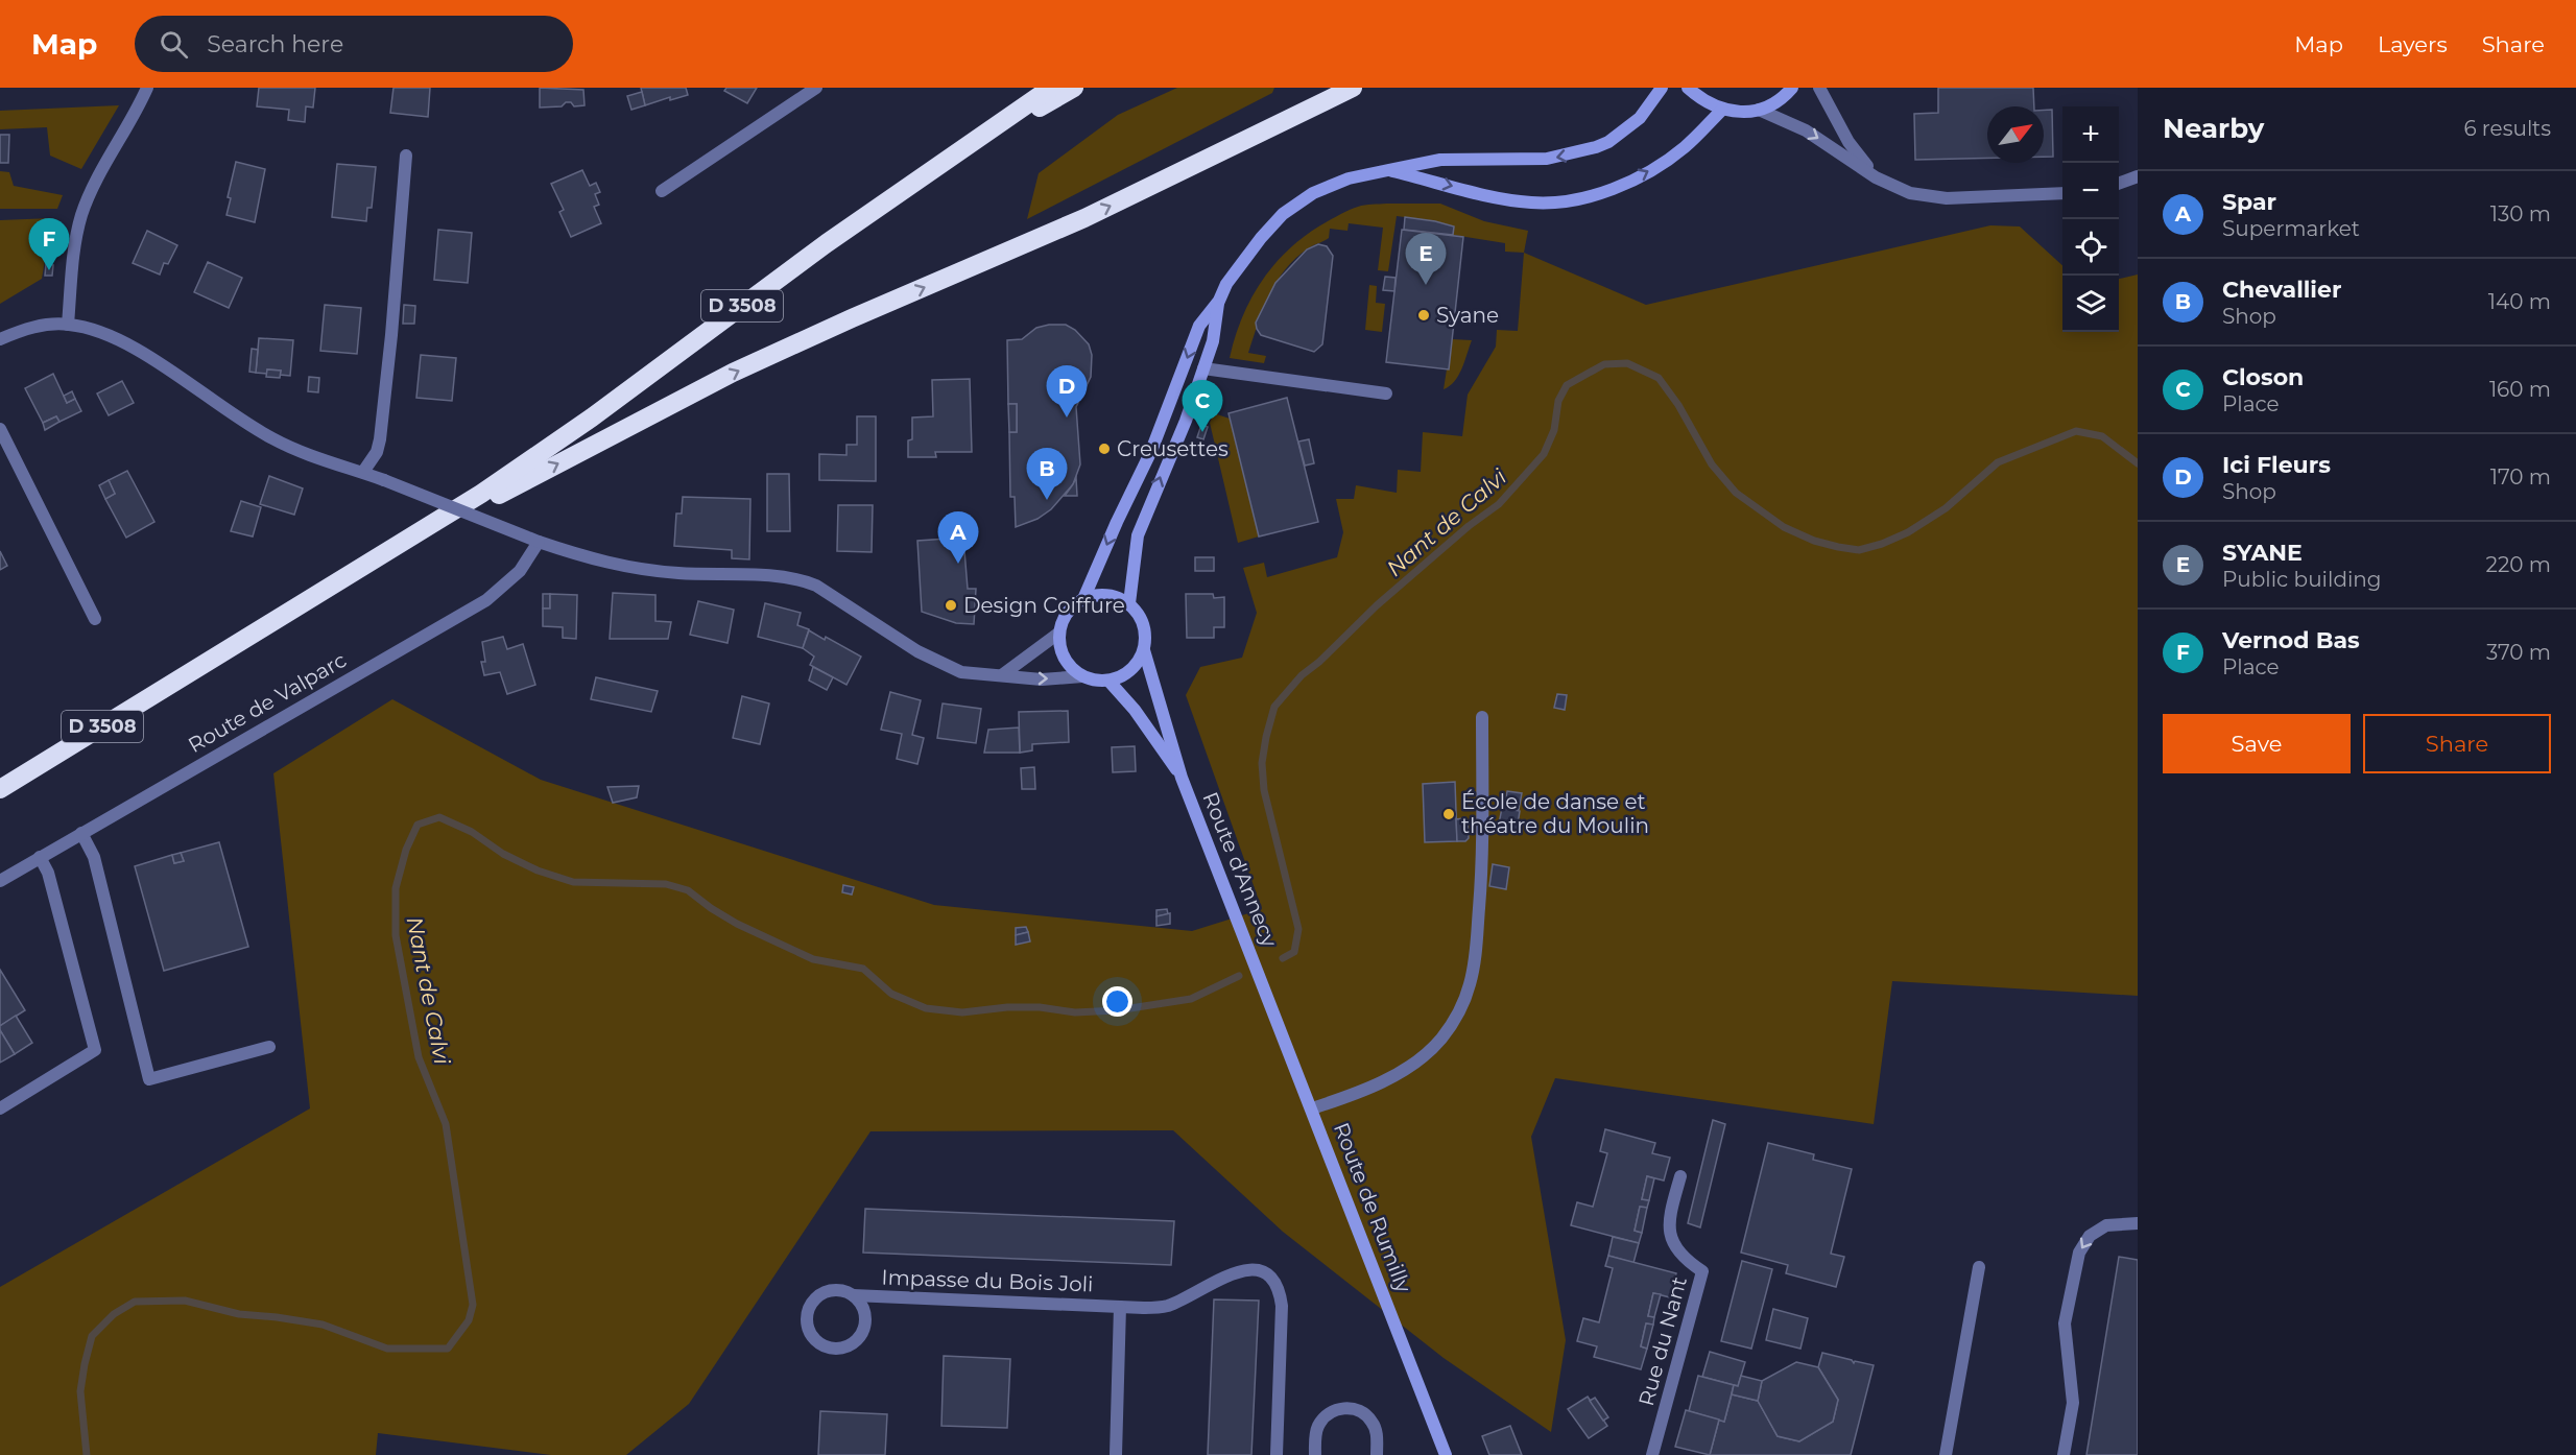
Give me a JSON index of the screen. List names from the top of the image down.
{
  "streets": {
    "highway": ["D 3508"],
    "main road": ["Route d'Annecy", "Route de Rumilly"],
    "street": ["Route de Valparc", "Impasse du Bois Joli", "Rue du Nant"]
  },
  "crossings": [
    ["Route d'Annecy", "Route de Rumilly"]
  ],
  "water": ["Nant de Calvi"],
  "places": [
    "Syane",
    "Creusettes",
    "Design Coiffure",
    "École de danse et théatre du Moulin"
  ],
  "north": "top right",
  "page": {
    "header": "Map",
    "search": "Search here",
    "nav": ["Map", "Layers", "Share"],
    "heading": ["Nearby", "6 results"],
    "map_buttons": ["+", "−"],
    "list": [
      {
        "mark": "A",
        "name": "Spar",
        "note": "Supermarket",
        "value": "130 m"
      },
      {
        "mark": "B",
        "name": "Chevallier",
        "note": "Shop",
        "value": "140 m"
      },
      {
        "mark": "C",
        "name": "Closon",
        "note": "Place",
        "value": "160 m"
      },
      {
        "mark": "D",
        "name": "Ici Fleurs",
        "note": "Shop",
        "value": "170 m"
      },
      {
        "mark": "E",
        "name": "SYANE",
        "note": "Public building",
        "value": "220 m"
      },
      {
        "mark": "F",
        "name": "Vernod Bas",
        "note": "Place",
        "value": "370 m"
      }
    ],
    "pins": [
      "F",
      "E",
      "D",
      "C",
      "B",
      "A"
    ],
    "buttons": ["Save", "Share"]
  }
}
